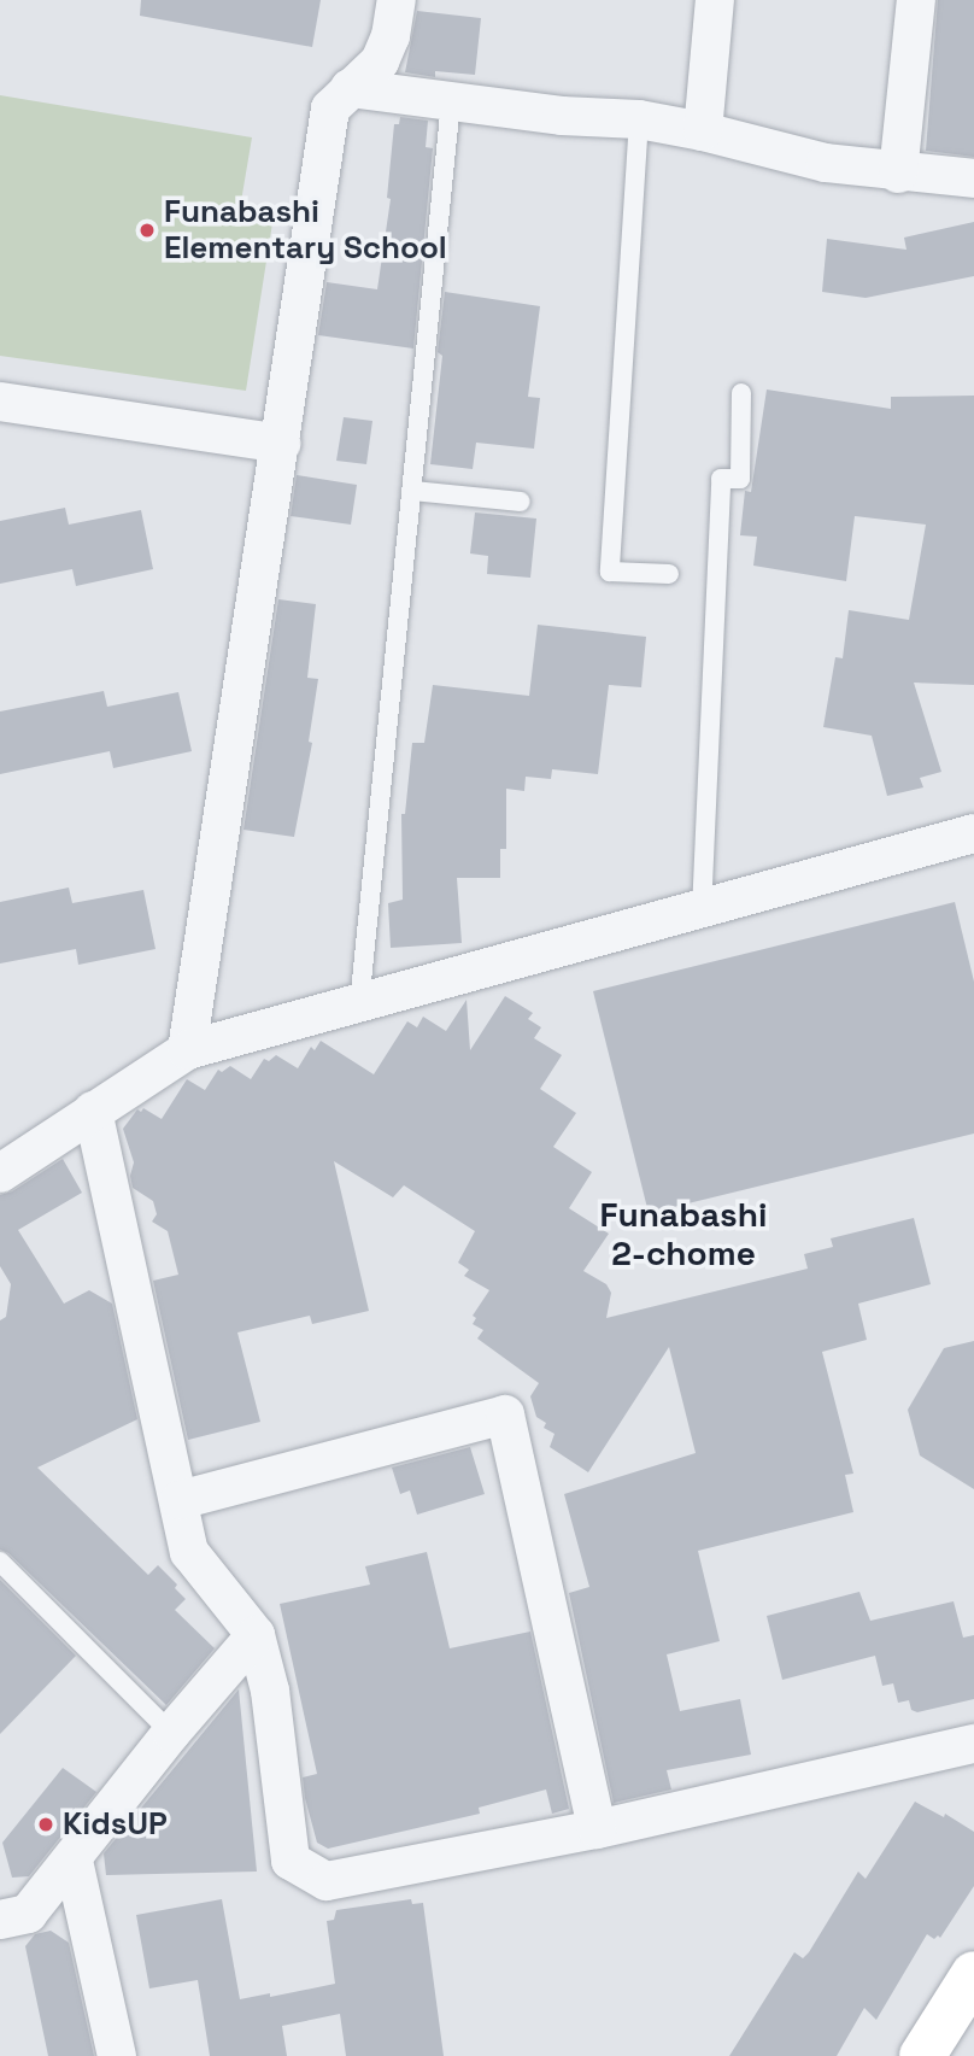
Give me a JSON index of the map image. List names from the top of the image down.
{
  "districts": ["Funabashi 2-chome"],
  "places": ["Funabashi Elementary School", "KidsUP"]
}
